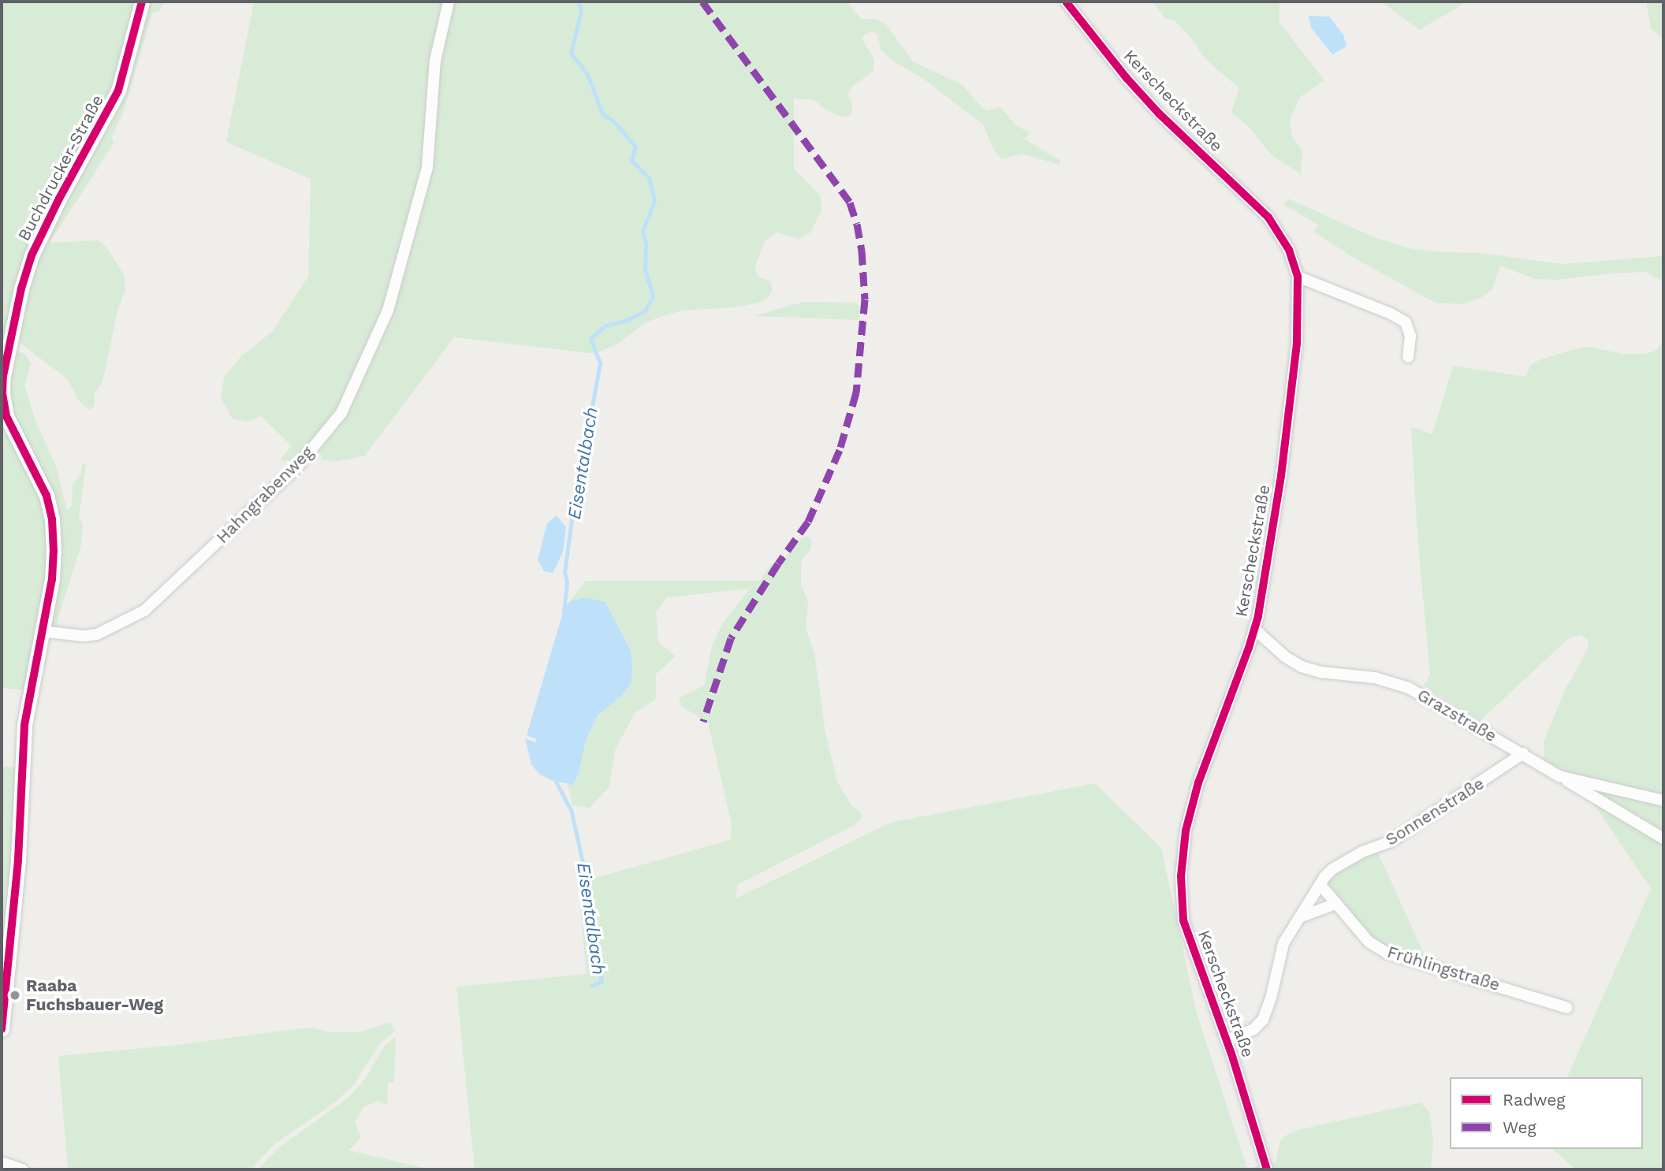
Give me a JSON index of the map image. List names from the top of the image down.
{
  "streets": {
    "street": [
      "Kerscheckstraße",
      "Buchdrucker-Straße",
      "Hahngrabenweg",
      "Grazstraße",
      "Sonnenstraße",
      "Frühlingstraße"
    ]
  },
  "crossings": [
    ["Kerscheckstraße", "Grazstraße"],
    ["Buchdrucker-Straße", "Hahngrabenweg"],
    ["Grazstraße", "Sonnenstraße"],
    ["Sonnenstraße", "Frühlingstraße"]
  ],
  "water": ["Eisentalbach"],
  "places": ["Raaba Fuchsbauer-Weg"],
  "legend": ["Radweg", "Weg"]
}
